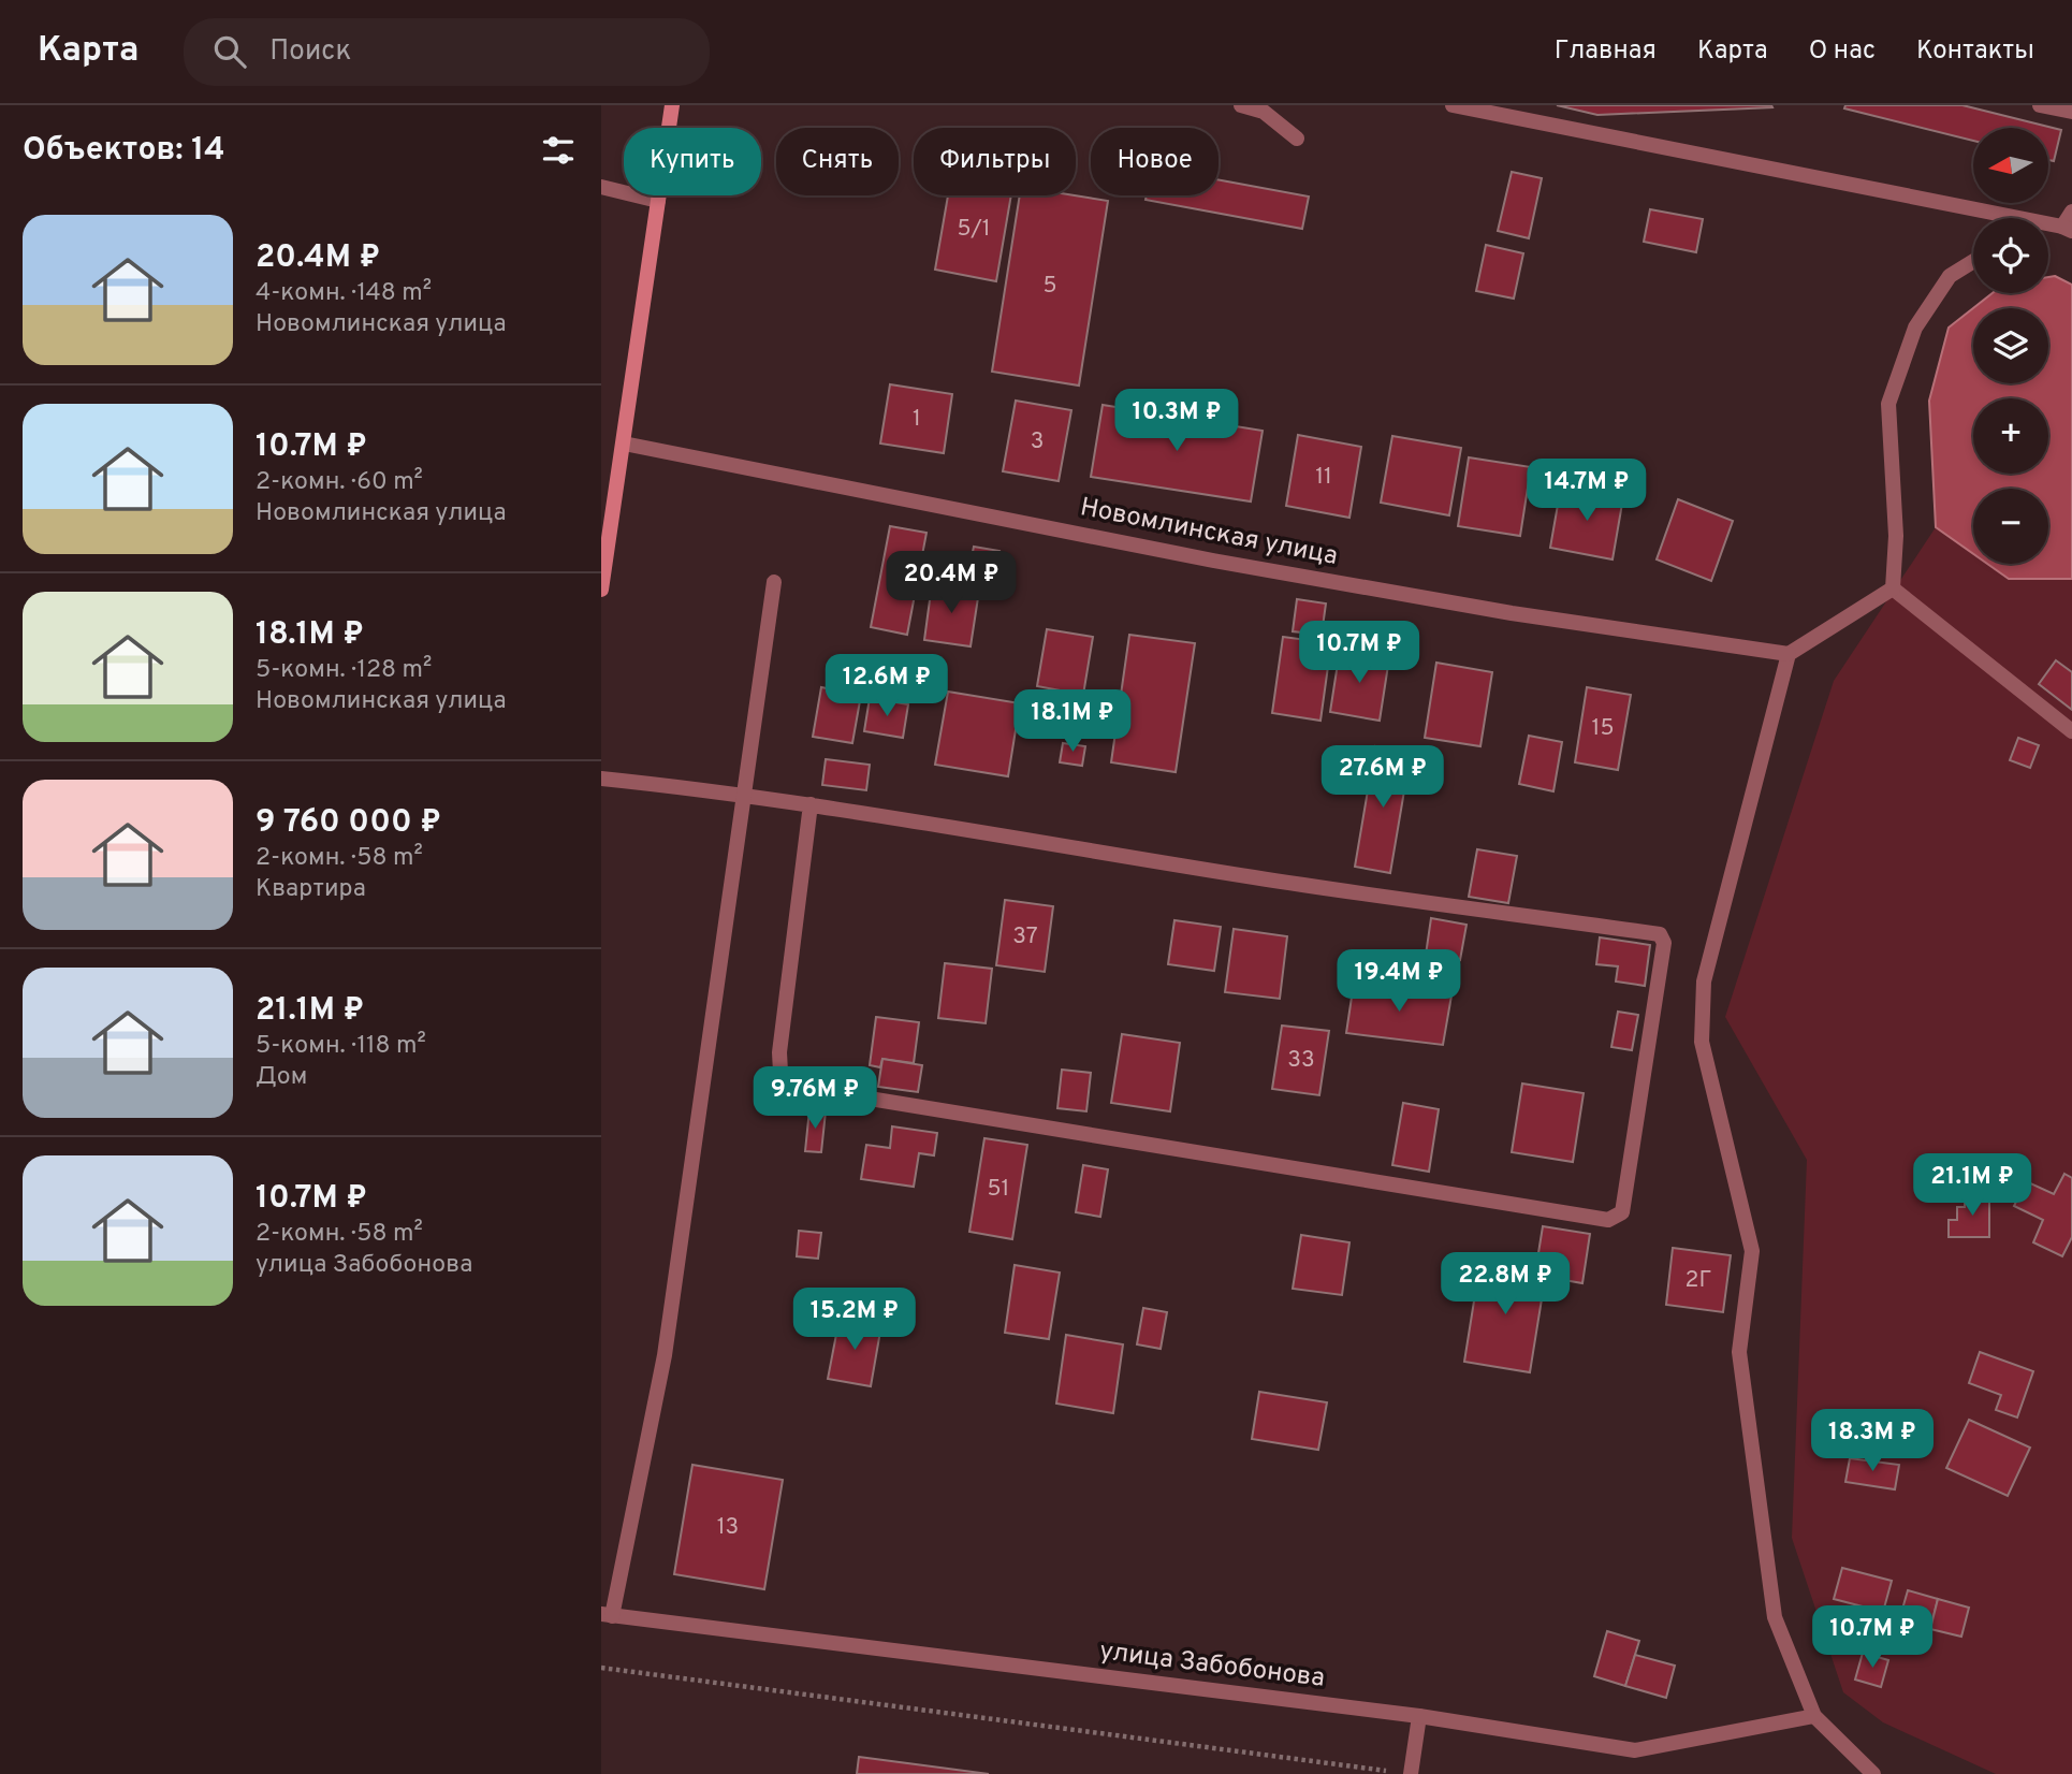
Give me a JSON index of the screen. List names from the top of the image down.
{
  "streets": {
    "street": ["Новомлинская улица", "улица Забобонова"]
  },
  "house_numbers": [
    "5/1",
    "5",
    "1",
    "3",
    "11",
    "15",
    "37",
    "33",
    "51",
    "2Г",
    "13"
  ],
  "north": "left",
  "page": {
    "header": "Карта",
    "search": "Поиск",
    "nav": [
      "Главная",
      "Карта",
      "О нас",
      "Контакты"
    ],
    "heading": "Объектов: 14",
    "map_buttons": ["+", "−"],
    "chip": [
      "Купить",
      "Снять",
      "Фильтры",
      "Новое"
    ],
    "list": [
      {
        "name": "20.4M ₽",
        "note": "4-комн. · 148 m² · Новомлинская улица"
      },
      {
        "name": "10.7M ₽",
        "note": "2-комн. · 60 m² · Новомлинская улица"
      },
      {
        "name": "18.1M ₽",
        "note": "5-комн. · 128 m² · Новомлинская улица"
      },
      {
        "name": "9 760 000 ₽",
        "note": "2-комн. · 58 m² · Квартира"
      },
      {
        "name": "21.1M ₽",
        "note": "5-комн. · 118 m² · Дом"
      },
      {
        "name": "10.7M ₽",
        "note": "2-комн. · 58 m² · улица Забобонова"
      }
    ],
    "price": [
      "10.3M ₽",
      "14.7M ₽",
      "20.4M ₽",
      "10.7M ₽",
      "12.6M ₽",
      "18.1M ₽",
      "27.6M ₽",
      "19.4M ₽",
      "9.76M ₽",
      "21.1M ₽",
      "22.8M ₽",
      "15.2M ₽",
      "18.3M ₽",
      "10.7M ₽"
    ]
  }
}
